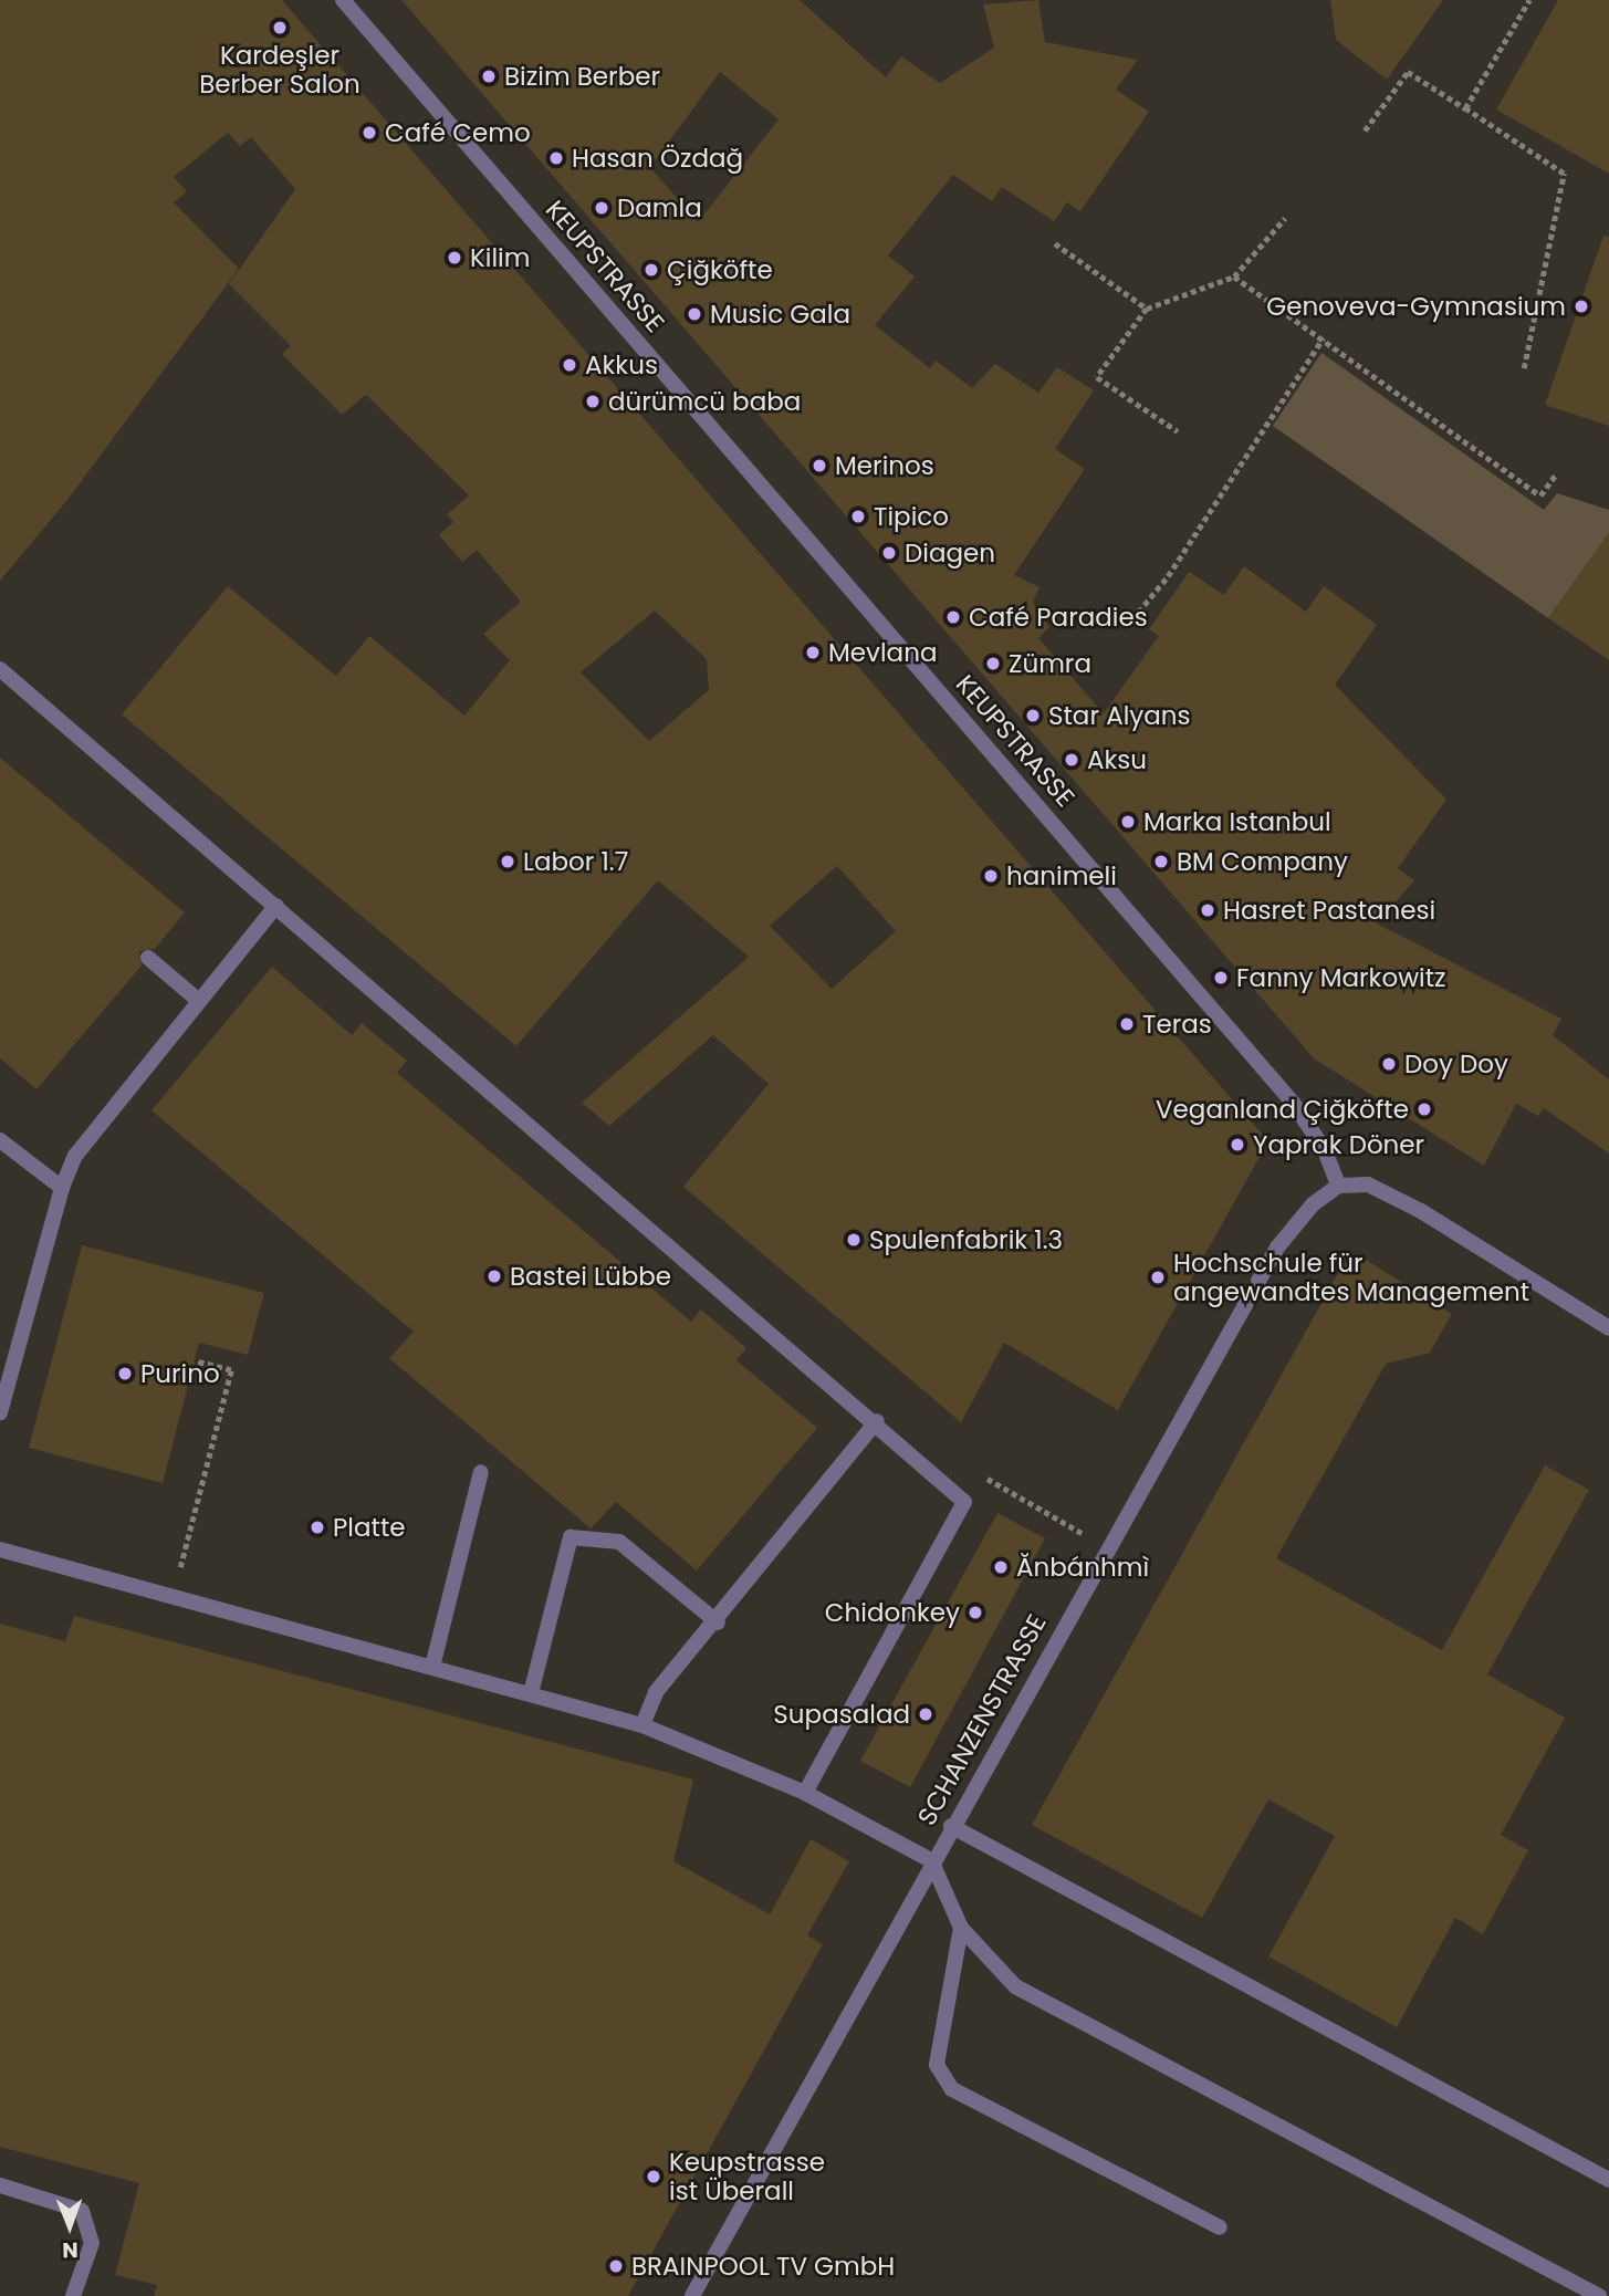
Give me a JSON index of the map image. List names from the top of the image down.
{
  "streets": {
    "street": ["KEUPSTRASSE", "SCHANZENSTRASSE"]
  },
  "crossings": [
    ["KEUPSTRASSE", "SCHANZENSTRASSE"]
  ],
  "places": [
    "Kardeşler Berber Salon",
    "Bizim Berber",
    "Café Cemo",
    "Hasan Özdağ",
    "Damla",
    "Kilim",
    "Çiğköfte",
    "Genoveva-Gymnasium",
    "Music Gala",
    "Akkus",
    "dürümcü baba",
    "Merinos",
    "Tipico",
    "Diagen",
    "Café Paradies",
    "Mevlana",
    "Zümra",
    "Star Alyans",
    "Aksu",
    "Marka Istanbul",
    "Labor 1.7",
    "BM Company",
    "hanimeli",
    "Hasret Pastanesi",
    "Fanny Markowitz",
    "Teras",
    "Doy Doy",
    "Veganland Çiğköfte",
    "Yaprak Döner",
    "Spulenfabrik 1.3",
    "Bastei Lübbe",
    "Hochschule für angewandtes Management",
    "Purino",
    "Platte",
    "Ănbánhmì",
    "Chidonkey",
    "Supasalad",
    "Keupstrasse ist Überall",
    "BRAINPOOL TV GmbH"
  ],
  "north": "bottom"
}
